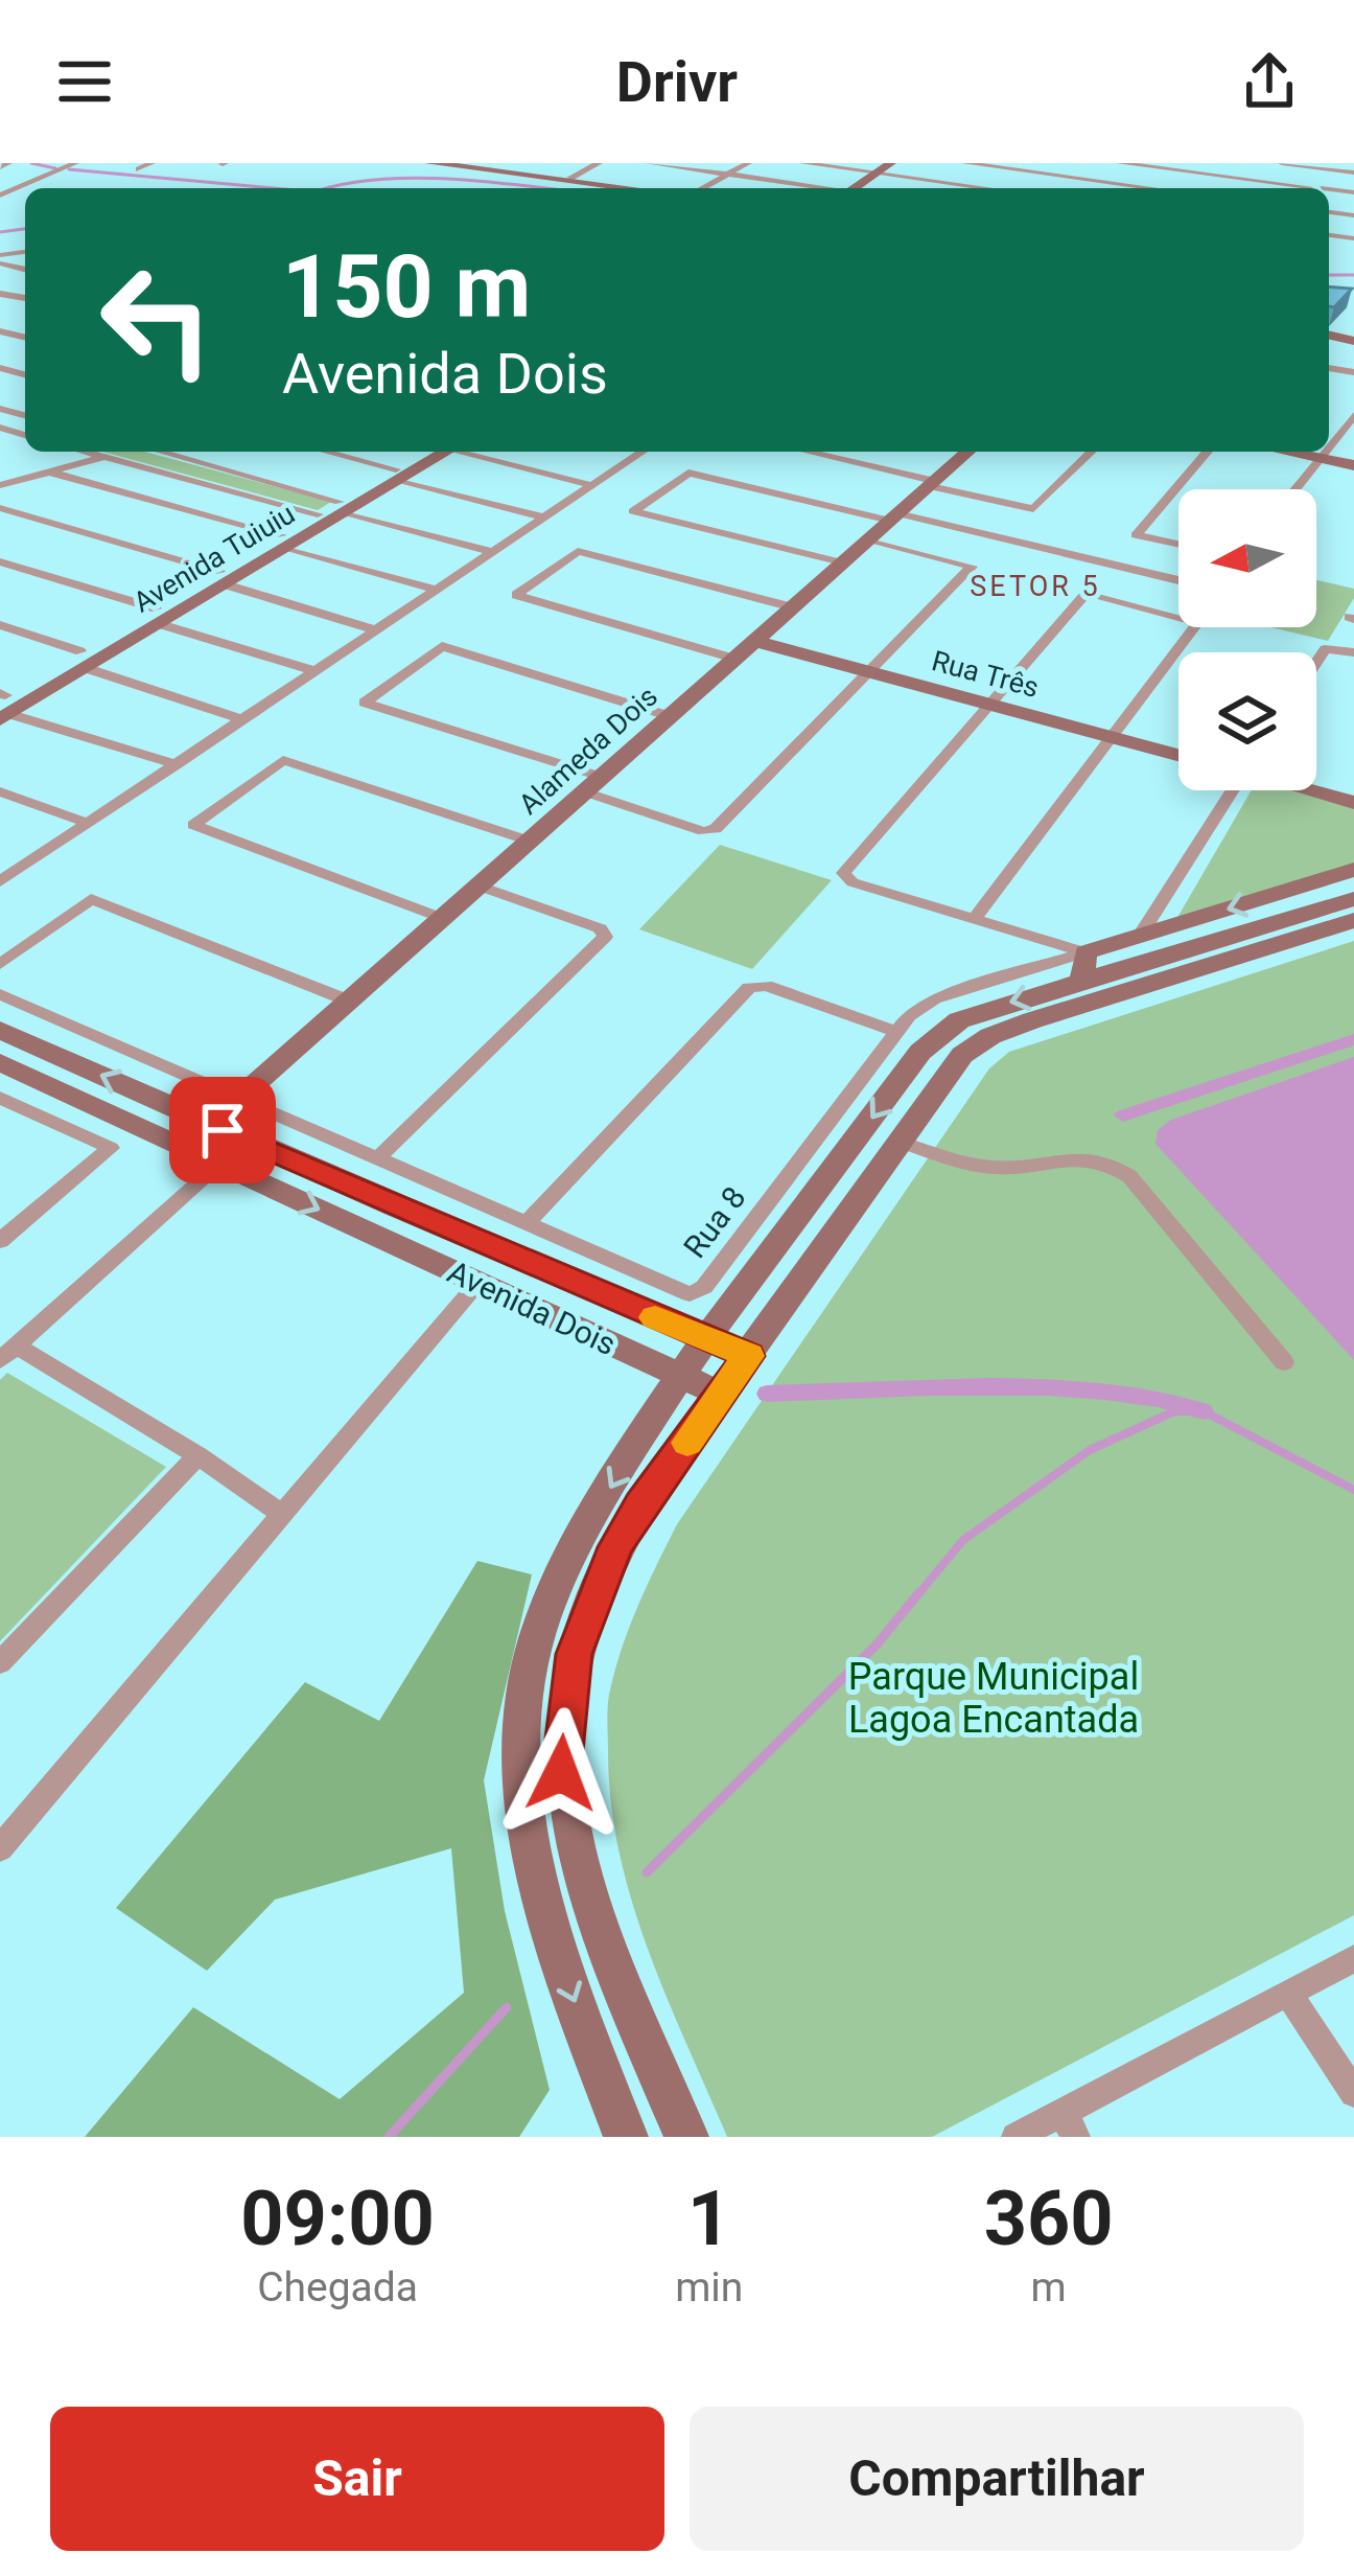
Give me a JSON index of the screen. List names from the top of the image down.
{
  "streets": {
    "main road": [
      "Avenida Tuiuiu",
      "Rua Três",
      "Alameda Dois",
      "Rua 8",
      "Avenida Dois"
    ]
  },
  "crossings": [
    ["Rua Três", "Alameda Dois"],
    ["Alameda Dois", "Rua 8"]
  ],
  "districts": ["SETOR 5"],
  "parks": ["Parque Municipal Lagoa Encantada"],
  "north": "left",
  "page": {
    "header": "Drivr",
    "turn": ["150 m", "Avenida Dois"],
    "eta": [
      "09:00",
      "Chegada",
      "1",
      "min",
      "360",
      "m"
    ],
    "buttons": ["Sair", "Compartilhar"]
  }
}
